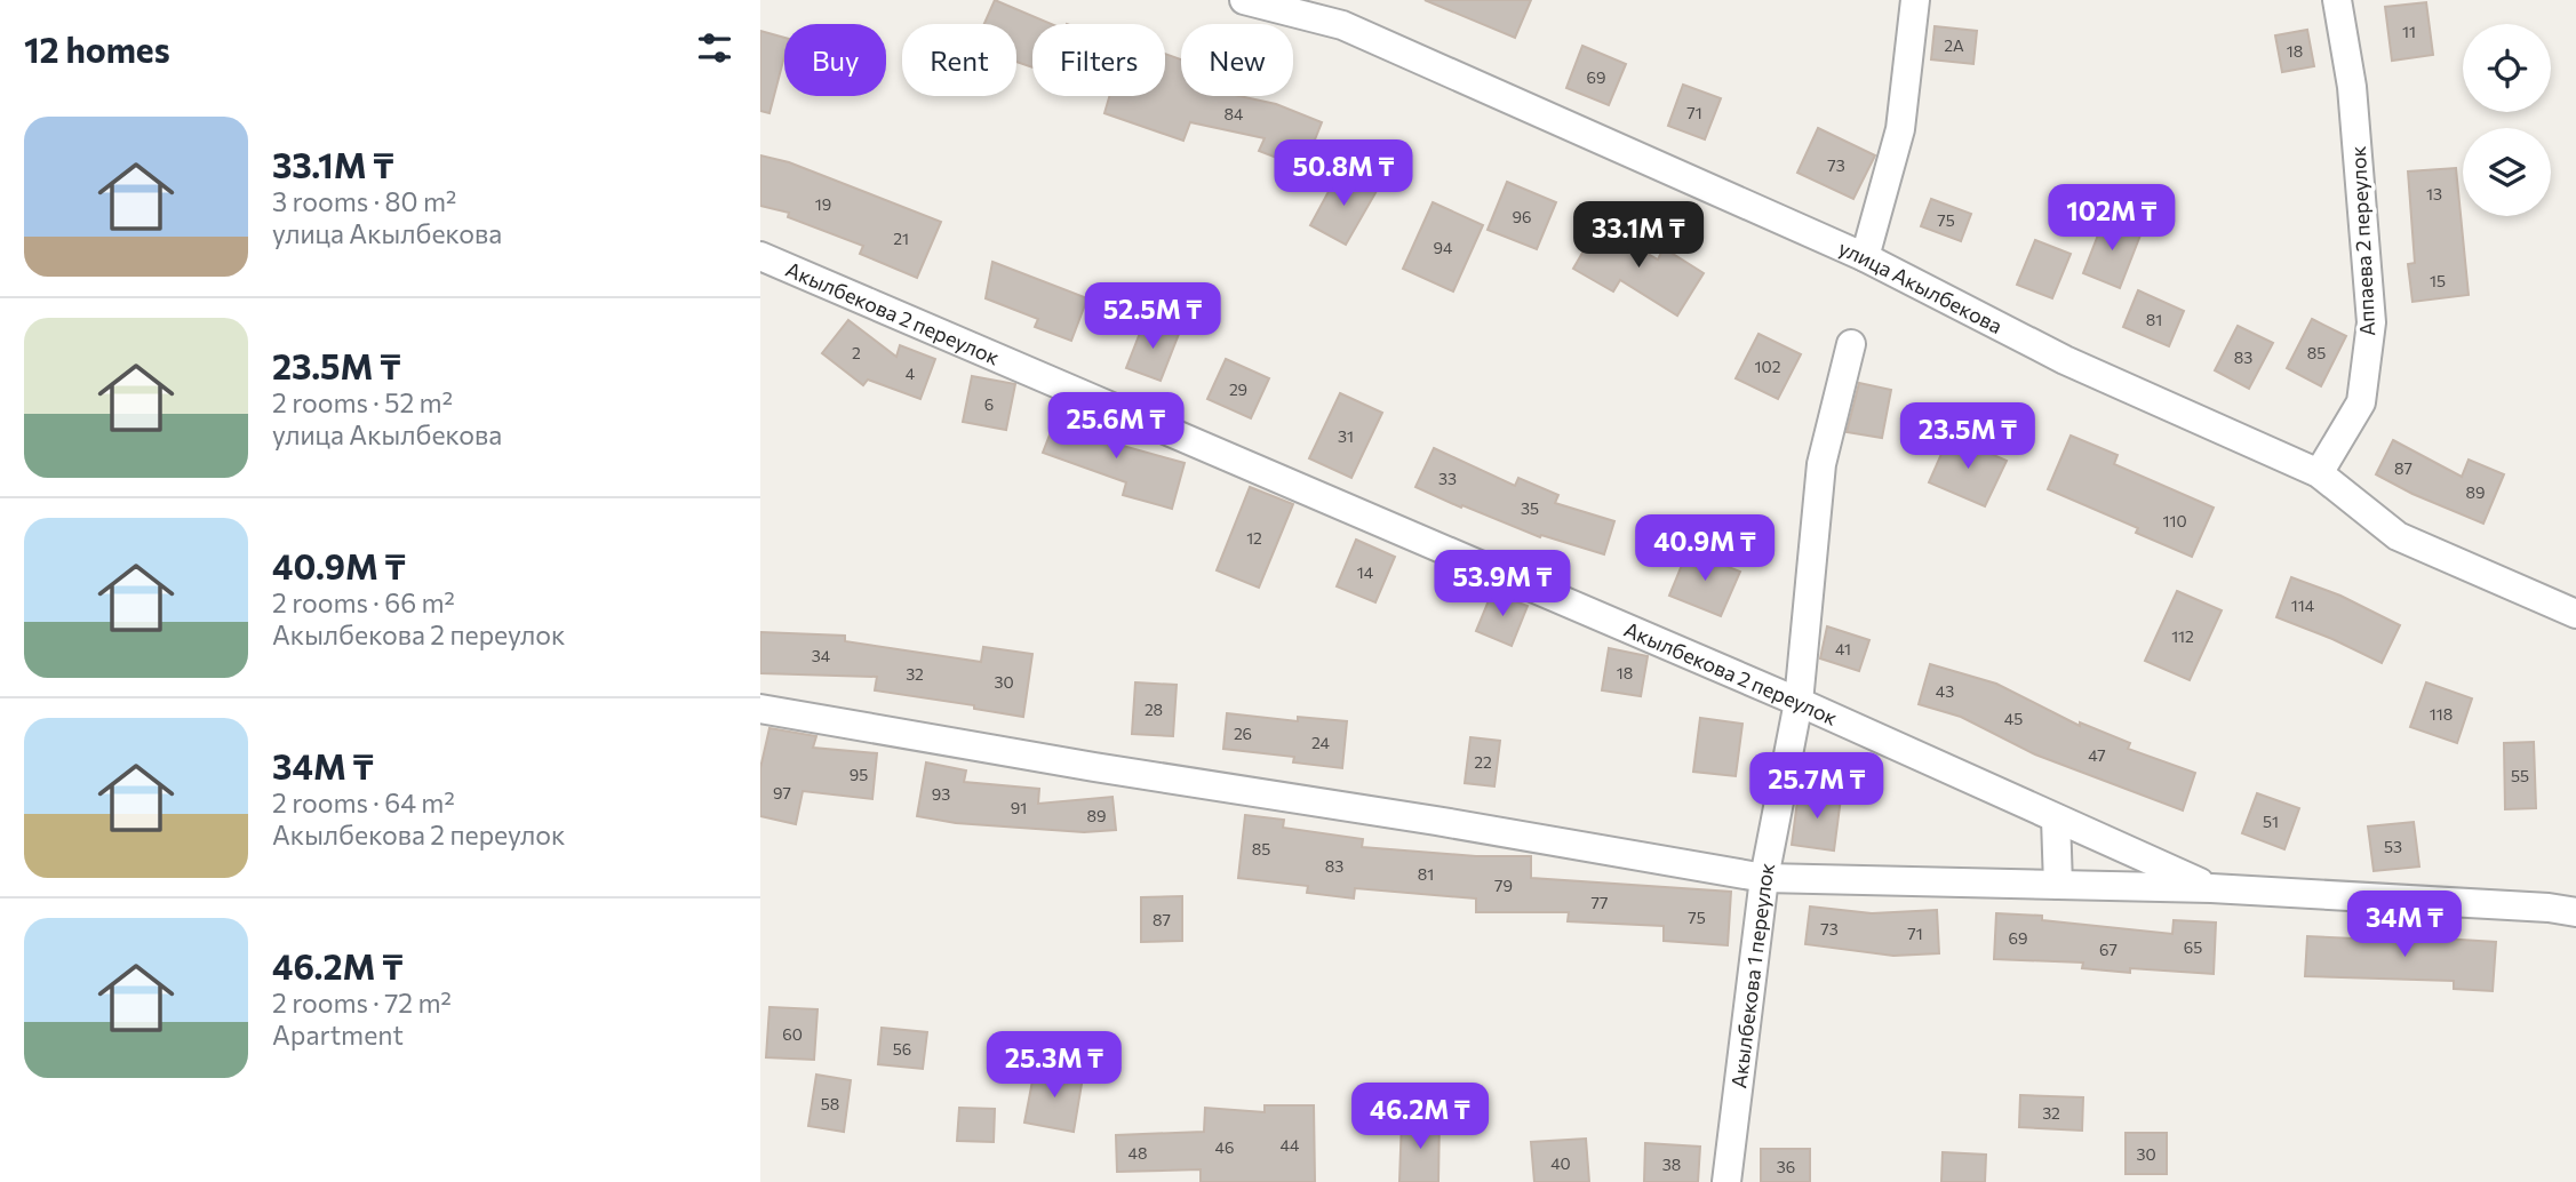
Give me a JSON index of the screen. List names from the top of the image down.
{
  "streets": {
    "street": [
      "Аппаева 2 переулок",
      "улица Акылбекова",
      "Акылбекова 2 переулок",
      "Акылбекова 1 переулок"
    ]
  },
  "crossings": [
    ["Аппаева 2 переулок", "улица Акылбекова"],
    ["Акылбекова 2 переулок", "Акылбекова 1 переулок"]
  ],
  "house_numbers": [
    "11",
    "2А",
    "18",
    "69",
    "71",
    "84",
    "73",
    "13",
    "19",
    "96",
    "75",
    "21",
    "94",
    "15",
    "81",
    "2",
    "85",
    "83",
    "102",
    "4",
    "29",
    "6",
    "31",
    "87",
    "33",
    "89",
    "35",
    "110",
    "12",
    "14",
    "114",
    "112",
    "41",
    "34",
    "18",
    "32",
    "30",
    "43",
    "28",
    "118",
    "45",
    "26",
    "24",
    "47",
    "22",
    "95",
    "55",
    "97",
    "93",
    "91",
    "89",
    "51",
    "53",
    "85",
    "83",
    "81",
    "79",
    "77",
    "75",
    "87",
    "73",
    "71",
    "69",
    "65",
    "67",
    "60",
    "56",
    "58",
    "32",
    "44",
    "46",
    "48",
    "30",
    "40",
    "38",
    "36"
  ],
  "page": {
    "heading": "12 homes",
    "chip": [
      "Buy",
      "Rent",
      "Filters",
      "New"
    ],
    "list": [
      {
        "name": "33.1M ₸",
        "note": "3 rooms · 80 m² · улица Акылбекова"
      },
      {
        "name": "23.5M ₸",
        "note": "2 rooms · 52 m² · улица Акылбекова"
      },
      {
        "name": "40.9M ₸",
        "note": "2 rooms · 66 m² · Акылбекова 2 переулок"
      },
      {
        "name": "34M ₸",
        "note": "2 rooms · 64 m² · Акылбекова 2 переулок"
      },
      {
        "name": "46.2M ₸",
        "note": "2 rooms · 72 m² · Apartment"
      }
    ],
    "price": [
      "50.8M ₸",
      "102M ₸",
      "33.1M ₸",
      "52.5M ₸",
      "25.6M ₸",
      "23.5M ₸",
      "40.9M ₸",
      "53.9M ₸",
      "25.7M ₸",
      "34M ₸",
      "25.3M ₸",
      "46.2M ₸"
    ]
  }
}
